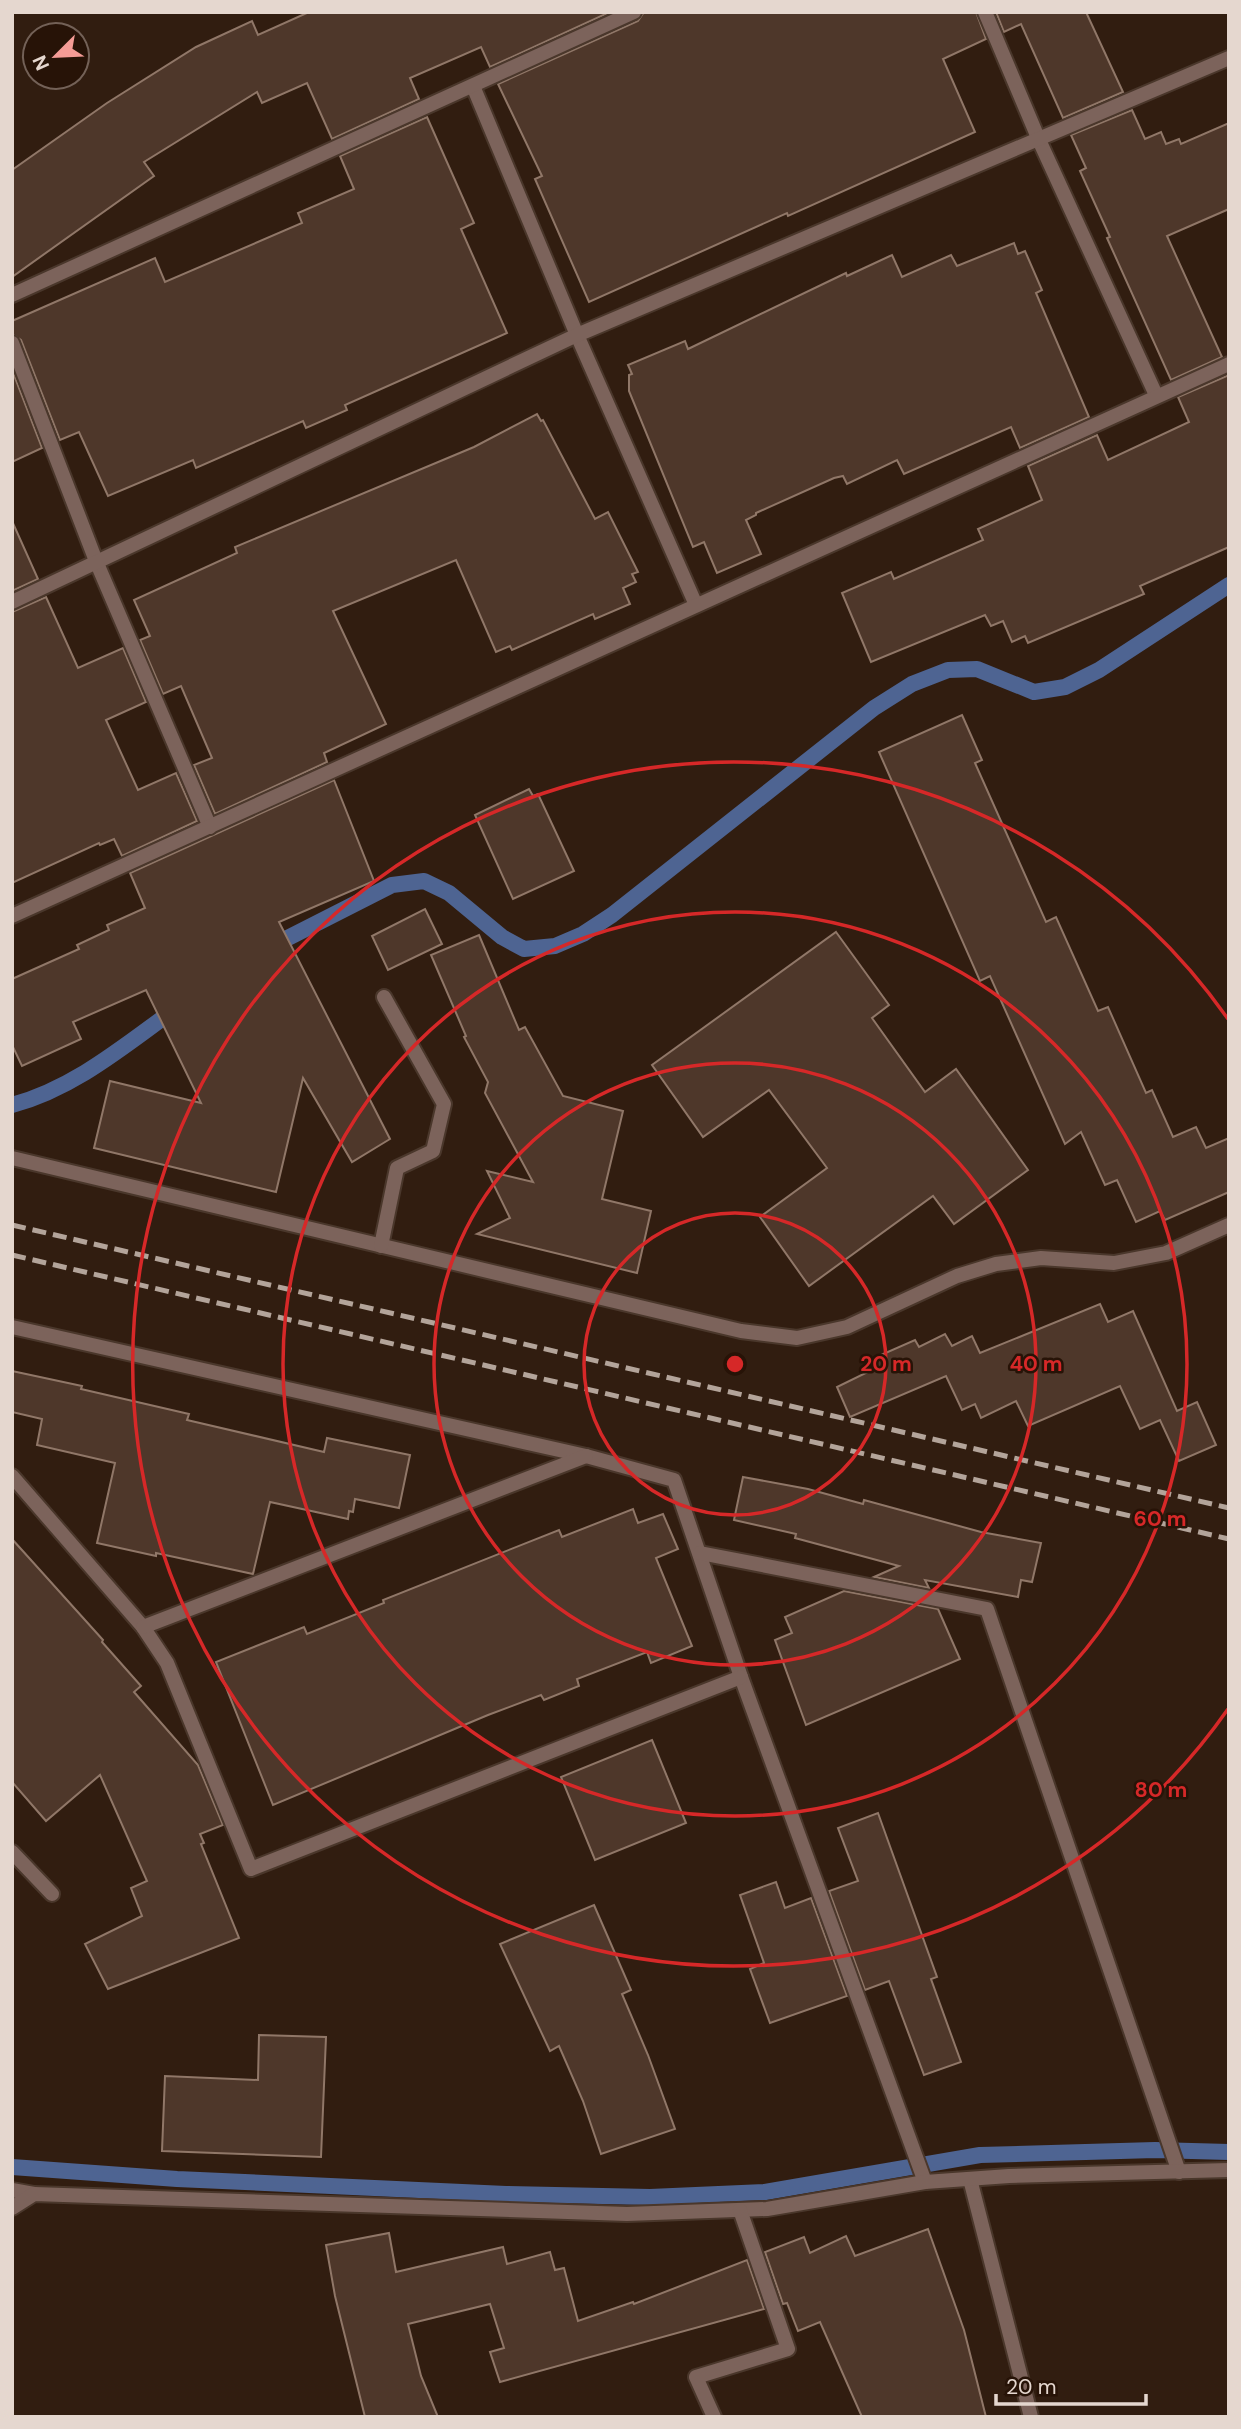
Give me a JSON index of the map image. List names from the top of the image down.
{
  "scale_bar": "20 m",
  "north": "bottom left",
  "rings": [
    "20 m",
    "40 m",
    "60 m",
    "80 m"
  ]
}
